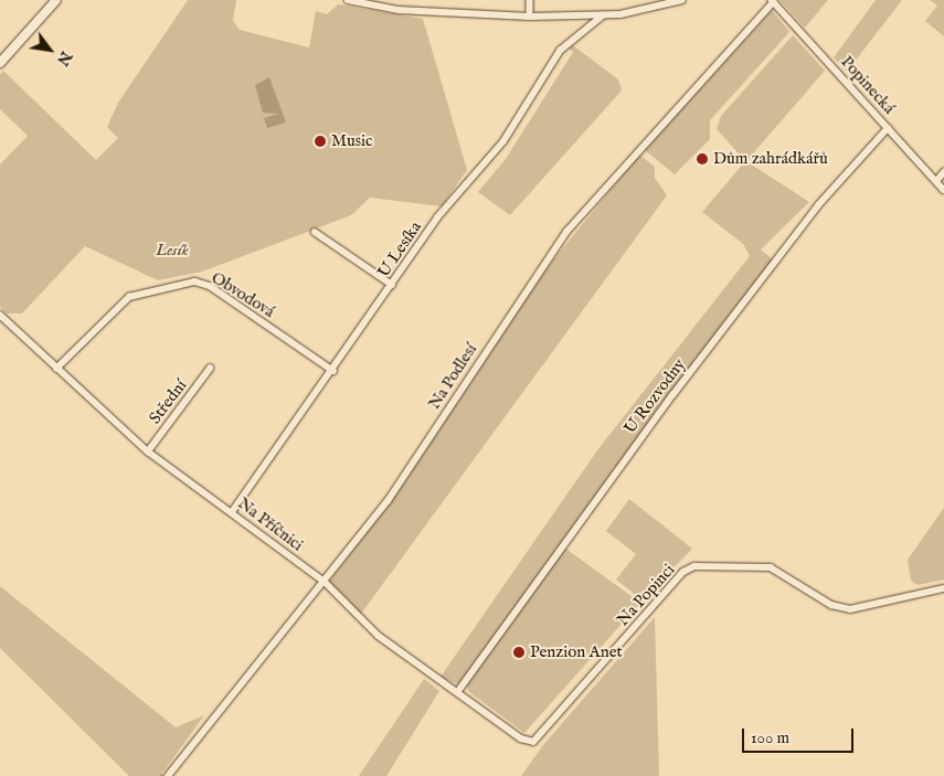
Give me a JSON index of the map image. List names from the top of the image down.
{
  "streets": {
    "street": [
      "Popinecká",
      "U Lesíka",
      "Obvodová",
      "Na Podlesí",
      "U Rozvodny",
      "Střední",
      "Na Příčnici",
      "Na Popinci"
    ]
  },
  "crossings": [
    ["Popinecká", "Na Podlesí"],
    ["Popinecká", "U Rozvodny"],
    ["U Lesíka", "Obvodová"],
    ["U Lesíka", "Na Příčnici"],
    ["Obvodová", "Na Příčnici"],
    ["Na Podlesí", "Na Příčnici"],
    ["U Rozvodny", "Na Příčnici"],
    ["Střední", "Na Příčnici"],
    ["Na Příčnici", "Na Popinci"]
  ],
  "parks": ["Lesík"],
  "places": ["Music", "Dům zahrádkářů", "Penzion Anet"],
  "scale_bar": "100 m",
  "north": "bottom right"
}
